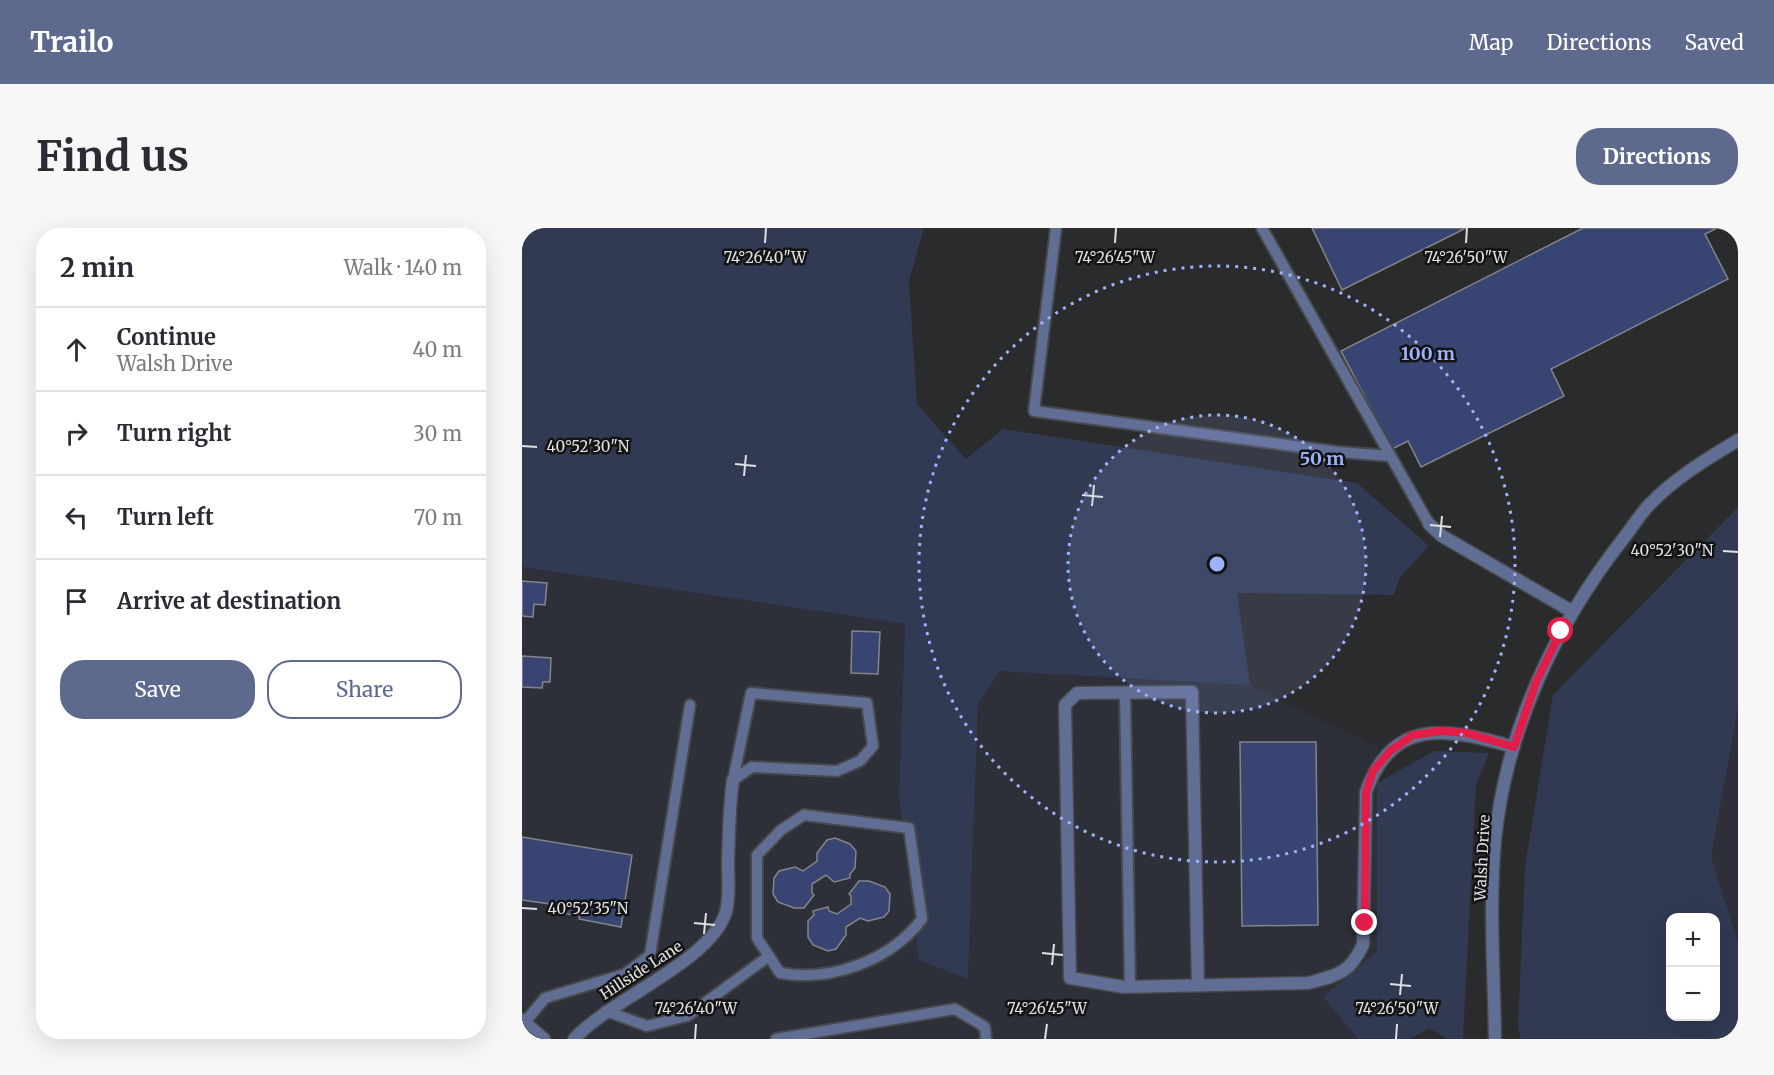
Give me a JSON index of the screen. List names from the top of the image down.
{
  "streets": {
    "street": ["Walsh Drive", "Hillside Lane"]
  },
  "page": {
    "header": "Trailo",
    "nav": ["Map", "Directions", "Saved"],
    "buttons": [
      "Directions",
      ["Save", "Share"]
    ],
    "title": "Find us",
    "heading": ["2 min", "Walk · 140 m"],
    "list": [
      ["Continue", "Walsh Drive", "40 m"],
      ["Turn right", "30 m"],
      ["Turn left", "70 m"],
      "Arrive at destination"
    ],
    "map_buttons": ["+", "−"]
  },
  "coordinates": [
    "74°26'40\"W",
    "74°26'45\"W",
    "74°26'50\"W",
    "40°52'30\"N",
    "40°52'35\"N"
  ],
  "rings": ["100 m", "50 m"]
}
